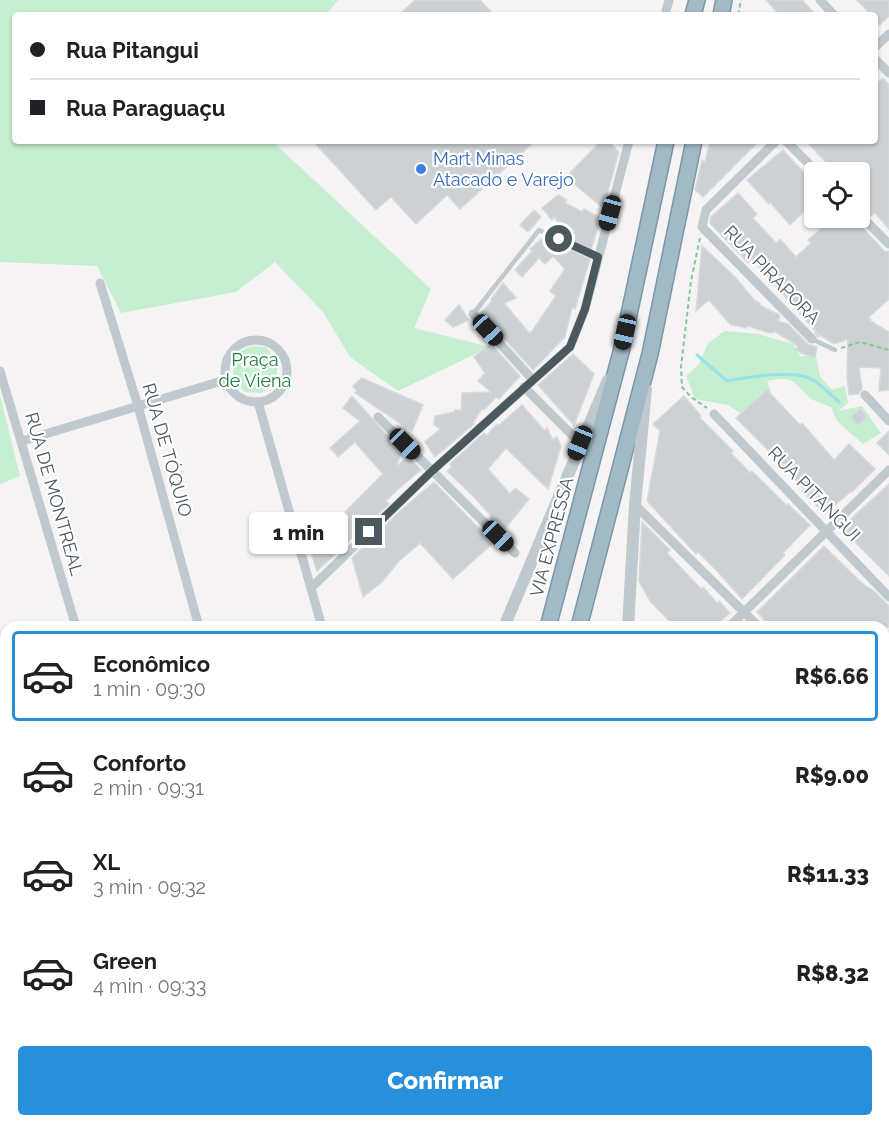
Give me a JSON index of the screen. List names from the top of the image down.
{
  "streets": {
    "highway": ["VIA EXPRESSA"],
    "street": [
      "RUA PIRAPORA",
      "RUA DE TÓQUIO",
      "RUA DE MONTREAL",
      "RUA PITANGUI"
    ]
  },
  "parks": ["Praça de Viena"],
  "places": ["Mart Minas Atacado e Varejo"],
  "page": {
    "banner": ["Rua Pitangui", "Rua Paraguaçu"],
    "bubble": "1 min",
    "list": [
      {
        "name": "Econômico",
        "note": "1 min · 09:30",
        "value": "R$6.66"
      },
      {
        "name": "Conforto",
        "note": "2 min · 09:31",
        "value": "R$9.00"
      },
      {
        "name": "XL",
        "note": "3 min · 09:32",
        "value": "R$11.33"
      },
      {
        "name": "Green",
        "note": "4 min · 09:33",
        "value": "R$8.32"
      }
    ],
    "buttons": "Confirmar"
  }
}
